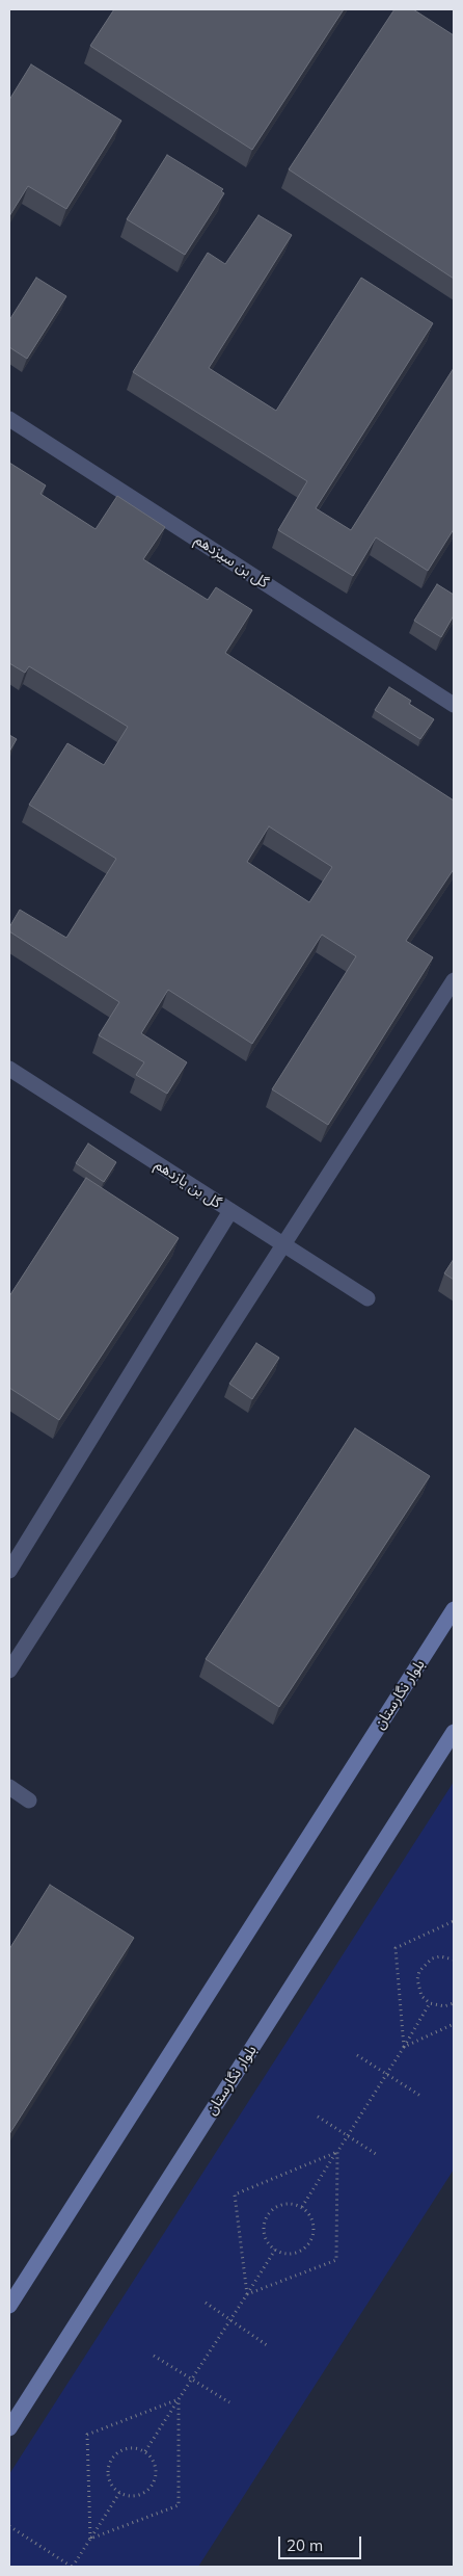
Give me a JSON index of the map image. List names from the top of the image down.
{
  "streets": {
    "street": ["گل بن سیزدهم", "گل بن یازدهم", "بلوار نگارستان"]
  },
  "scale_bar": "20 m"
}
